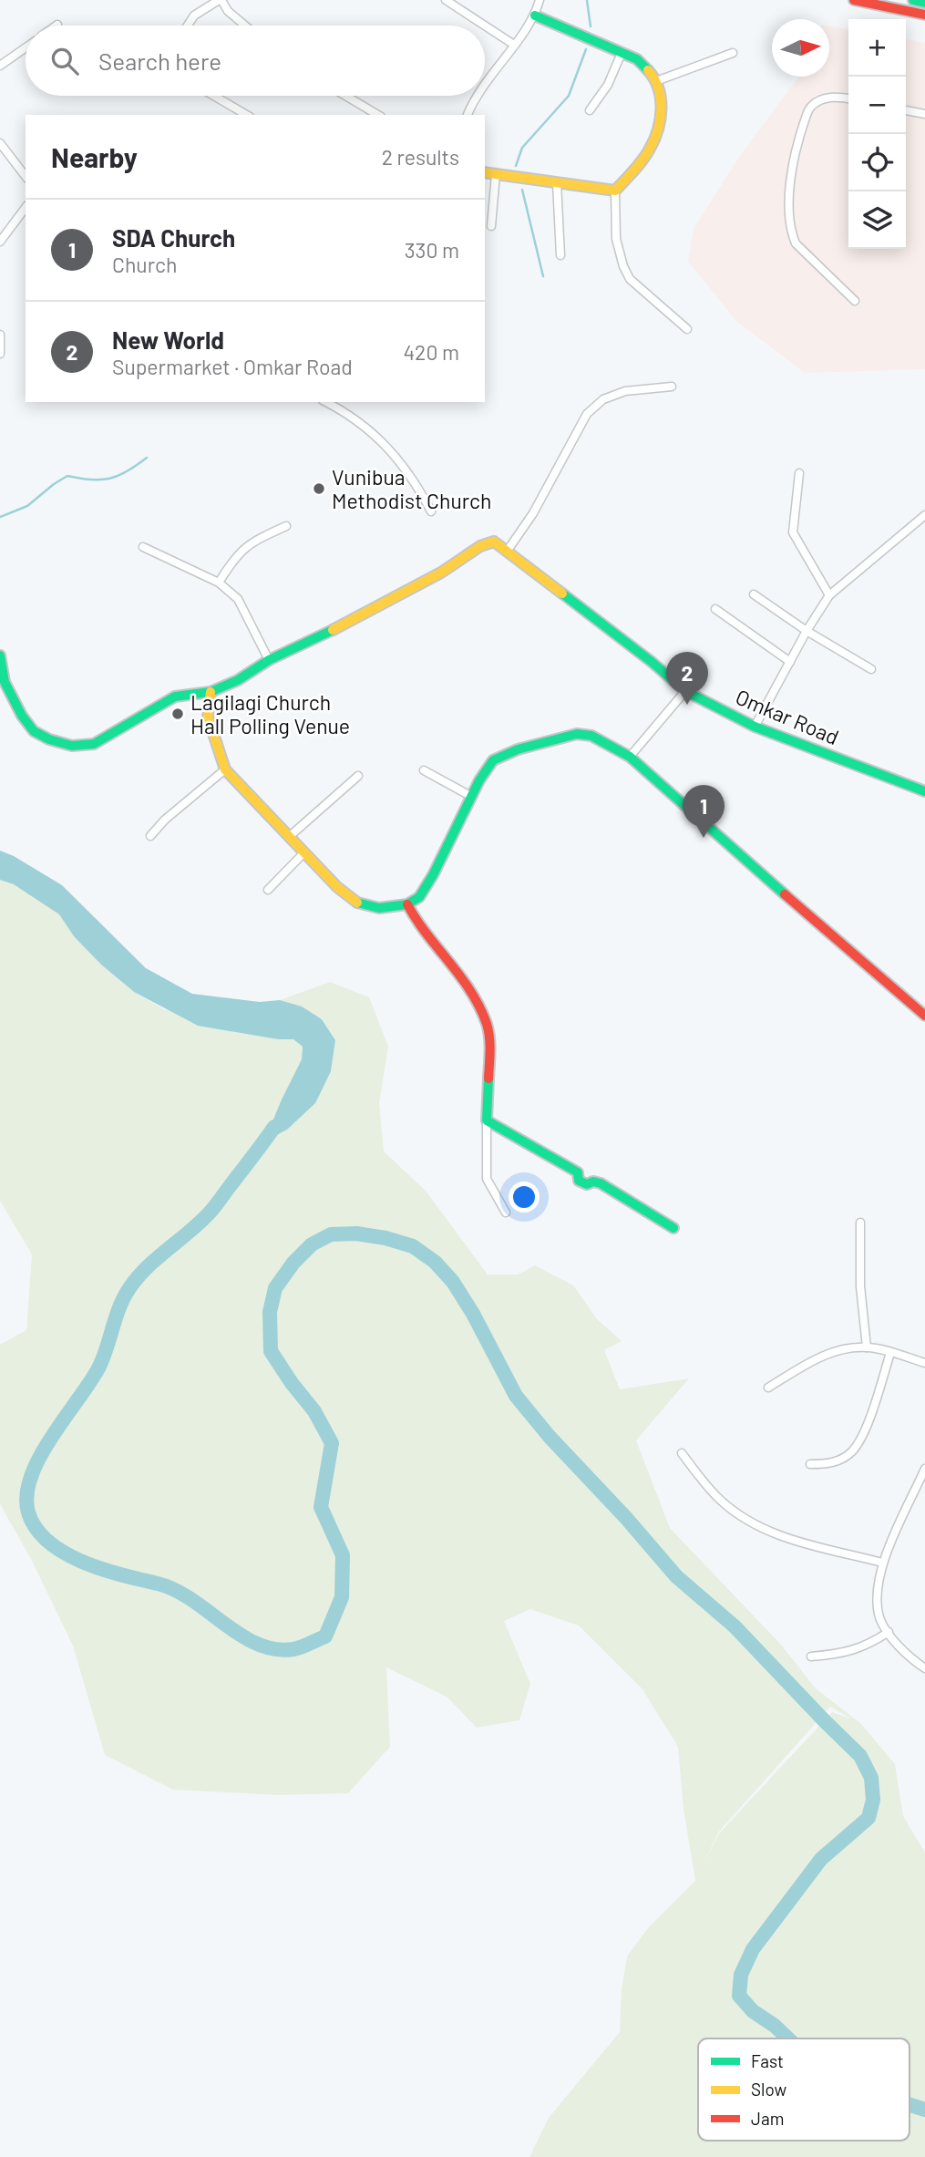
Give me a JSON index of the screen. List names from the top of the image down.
{
  "streets": {
    "main road": ["Omkar Road"]
  },
  "places": ["Vunibua Methodist Church", "Lagilagi Church Hall Polling Venue"],
  "legend": ["Fast", "Slow", "Jam"],
  "north": "right",
  "page": {
    "map_buttons": ["+", "−"],
    "search": "Search here",
    "heading": ["Nearby", "2 results"],
    "list": [
      {
        "mark": "1",
        "name": "SDA Church",
        "note": "Church",
        "value": "330 m"
      },
      {
        "mark": "2",
        "name": "New World",
        "note": "Supermarket · Omkar Road",
        "value": "420 m"
      }
    ],
    "pins": ["2", "1"]
  }
}
